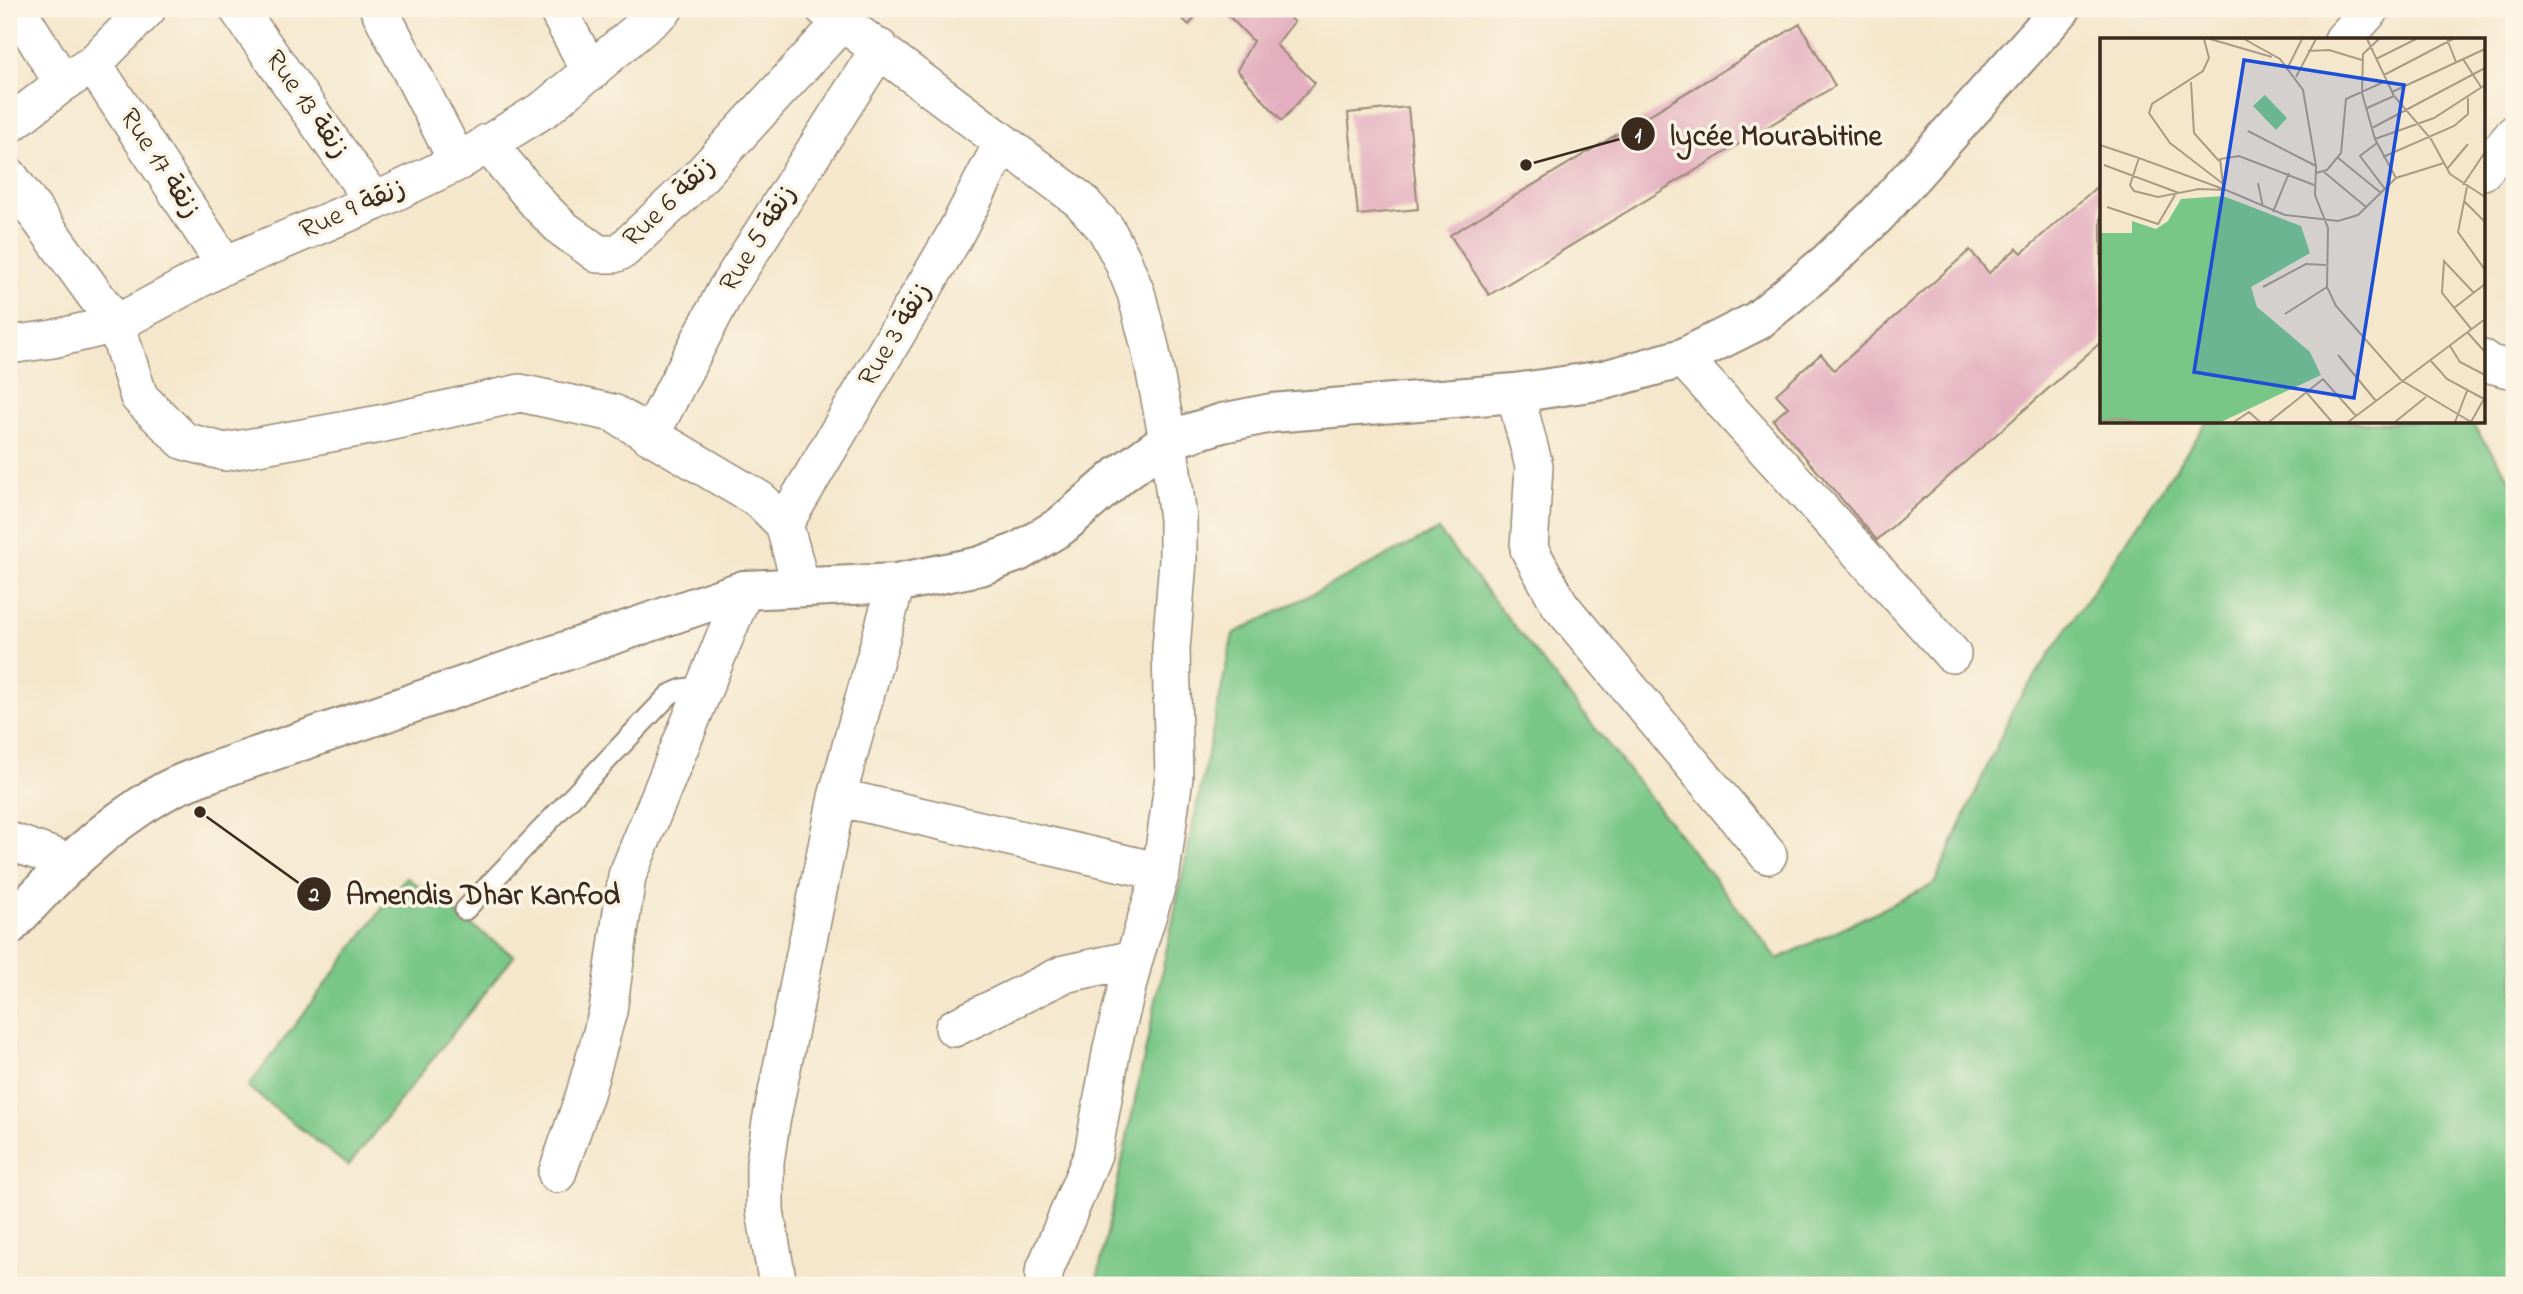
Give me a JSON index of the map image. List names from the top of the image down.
{
  "streets": {
    "street": [
      "Rue 13 زنقة",
      "Rue 17 زنقة",
      "Rue 6 زنقة",
      "Rue 9 زنقة",
      "Rue 5 زنقة",
      "Rue 3 زنقة"
    ]
  },
  "crossings": [
    ["Rue 13 زنقة", "Rue 9 زنقة"],
    ["Rue 17 زنقة", "Rue 9 زنقة"],
    ["Rue 6 زنقة", "Rue 9 زنقة"]
  ],
  "places": ["lycée Mourabitine", "Amendis Dhar Kanfod"]
}
